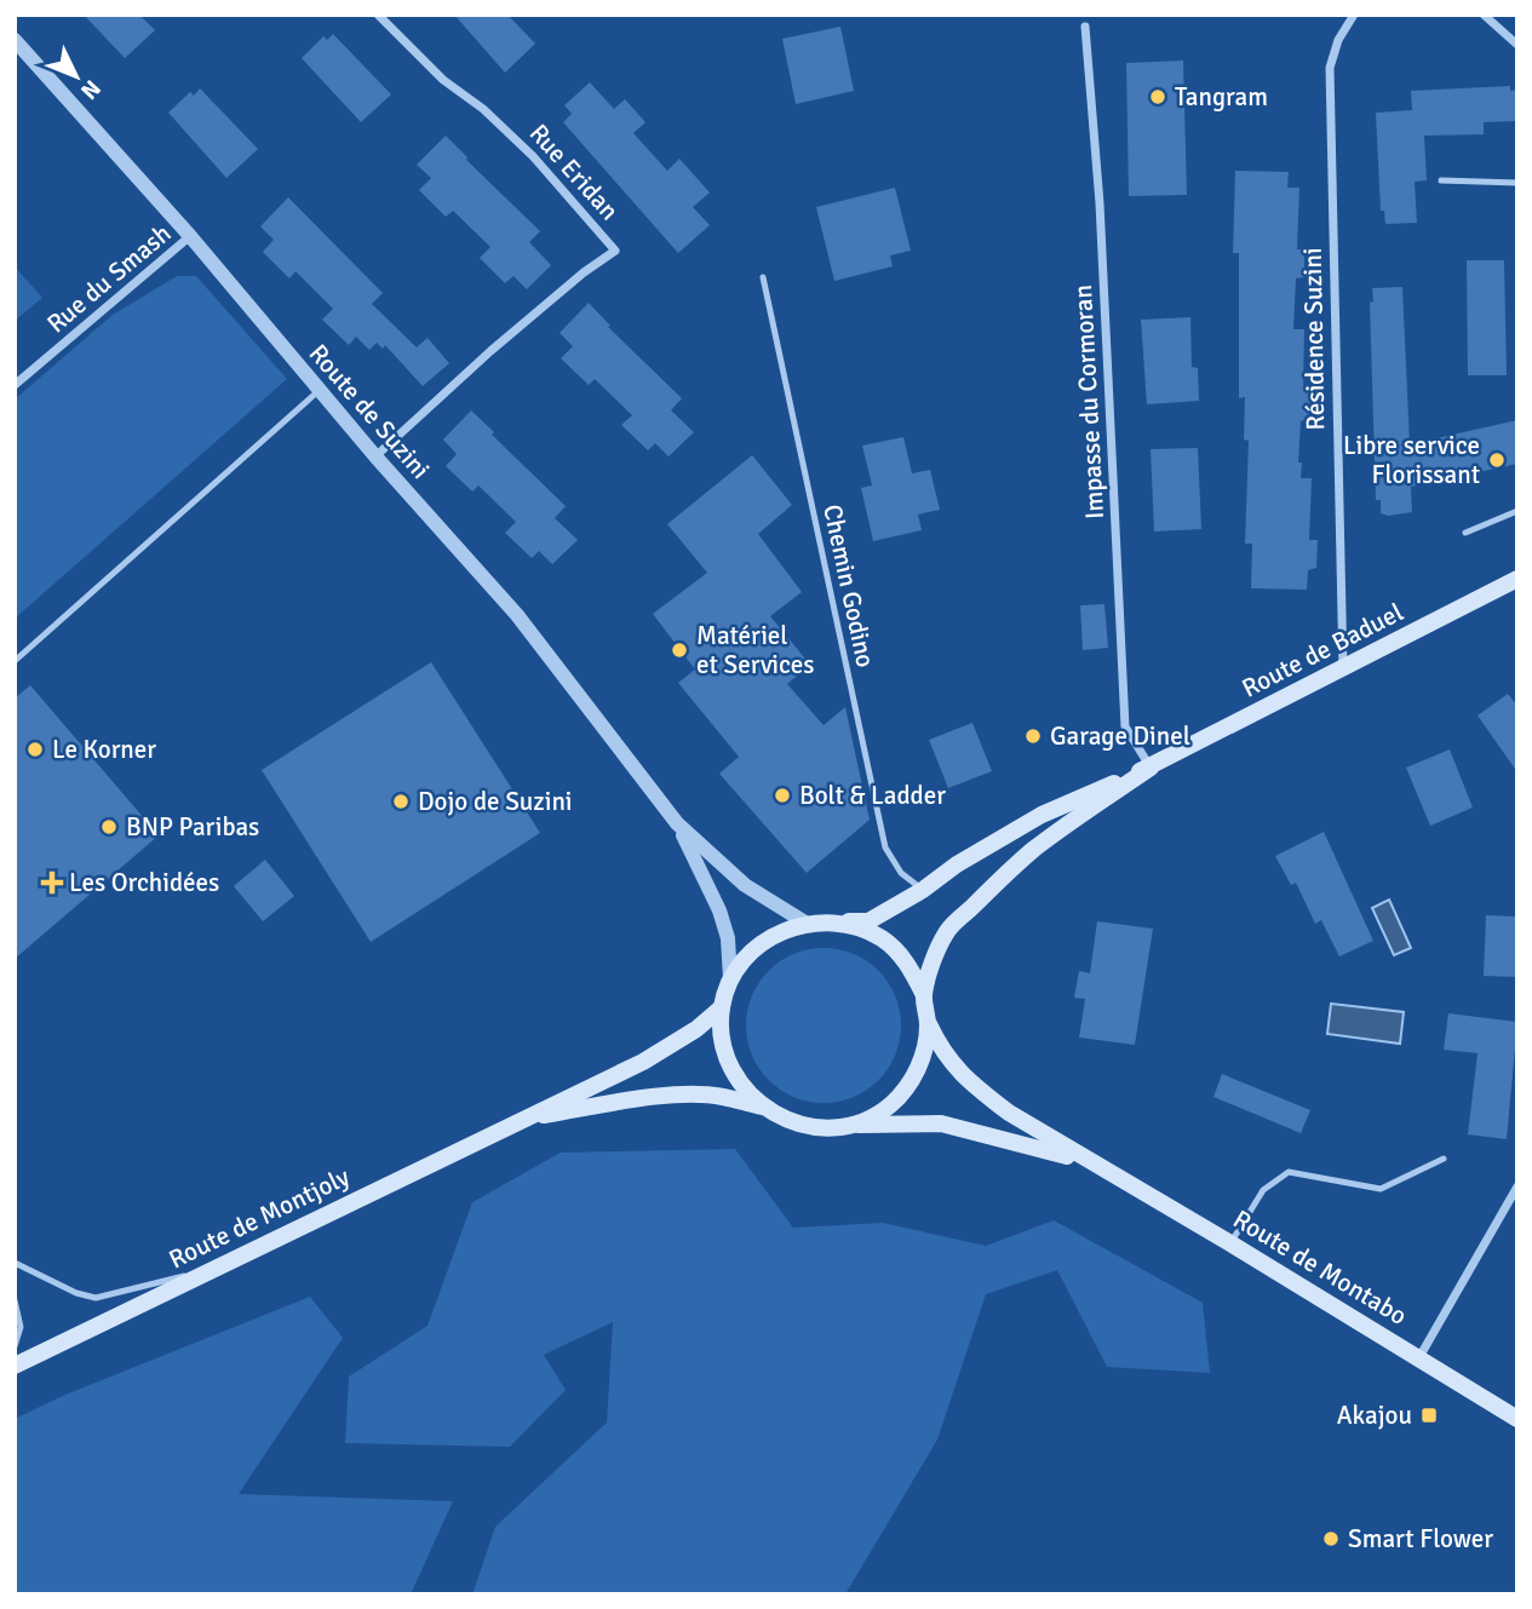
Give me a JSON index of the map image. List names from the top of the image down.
{
  "streets": {
    "main road": ["Route de Baduel", "Route de Montjoly", "Route de Montabo"],
    "street": [
      "Rue Eridan",
      "Rue du Smash",
      "Résidence Suzini",
      "Impasse du Cormoran",
      "Route de Suzini"
    ],
    "lane": ["Chemin Godino"]
  },
  "crossings": [
    ["Rue Eridan", "Route de Suzini"],
    ["Rue du Smash", "Route de Suzini"],
    ["Résidence Suzini", "Route de Baduel"],
    ["Impasse du Cormoran", "Route de Baduel"],
    ["Route de Suzini", "Route de Baduel"],
    ["Route de Suzini", "Route de Montjoly"],
    ["Route de Suzini", "Route de Montabo"],
    ["Chemin Godino", "Route de Baduel"],
    ["Route de Baduel", "Route de Montjoly"],
    ["Route de Baduel", "Route de Montabo"],
    ["Route de Montjoly", "Route de Montabo"]
  ],
  "places": {
    "other": [
      "Tangram",
      "Libre service Florissant",
      "Matériel et Services",
      "Garage Dinel",
      "Le Korner",
      "Bolt & Ladder",
      "Dojo de Suzini",
      "BNP Paribas",
      "Smart Flower"
    ],
    "health": ["Les Orchidées"],
    "transit": ["Akajou"]
  },
  "north": "bottom right"
}
